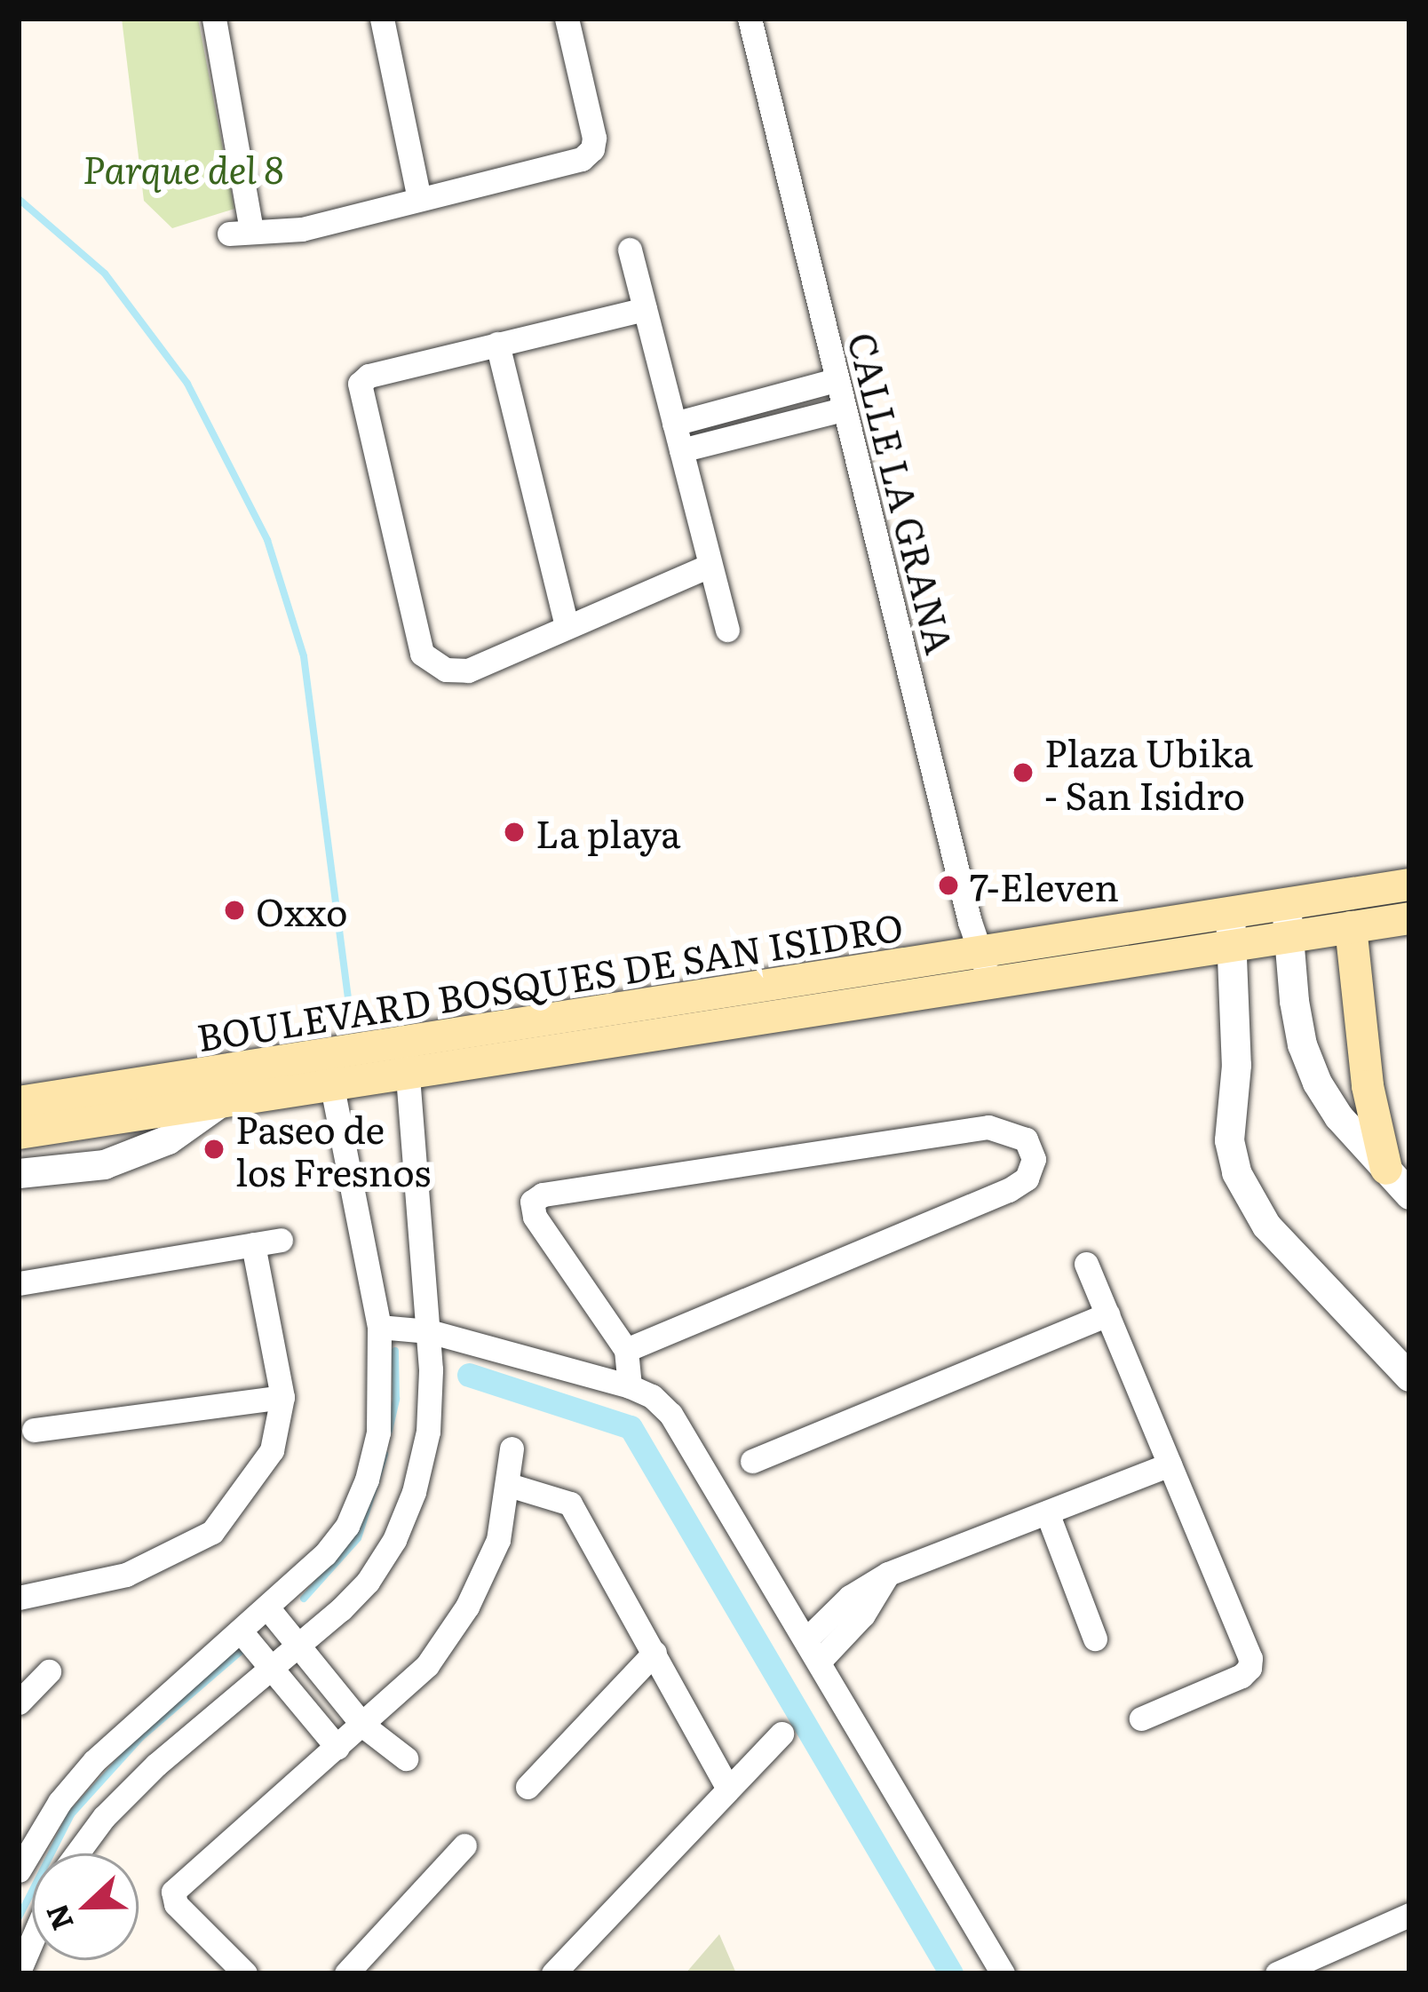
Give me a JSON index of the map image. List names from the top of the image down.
{
  "streets": {
    "main road": ["BOULEVARD BOSQUES DE SAN ISIDRO"],
    "street": ["CALLE LA GRANA"]
  },
  "crossings": [
    ["CALLE LA GRANA", "BOULEVARD BOSQUES DE SAN ISIDRO"]
  ],
  "parks": ["Parque del 8"],
  "places": [
    "Plaza Ubika - San Isidro",
    "La playa",
    "7-Eleven",
    "Oxxo",
    "Paseo de los Fresnos"
  ],
  "north": "left"
}
